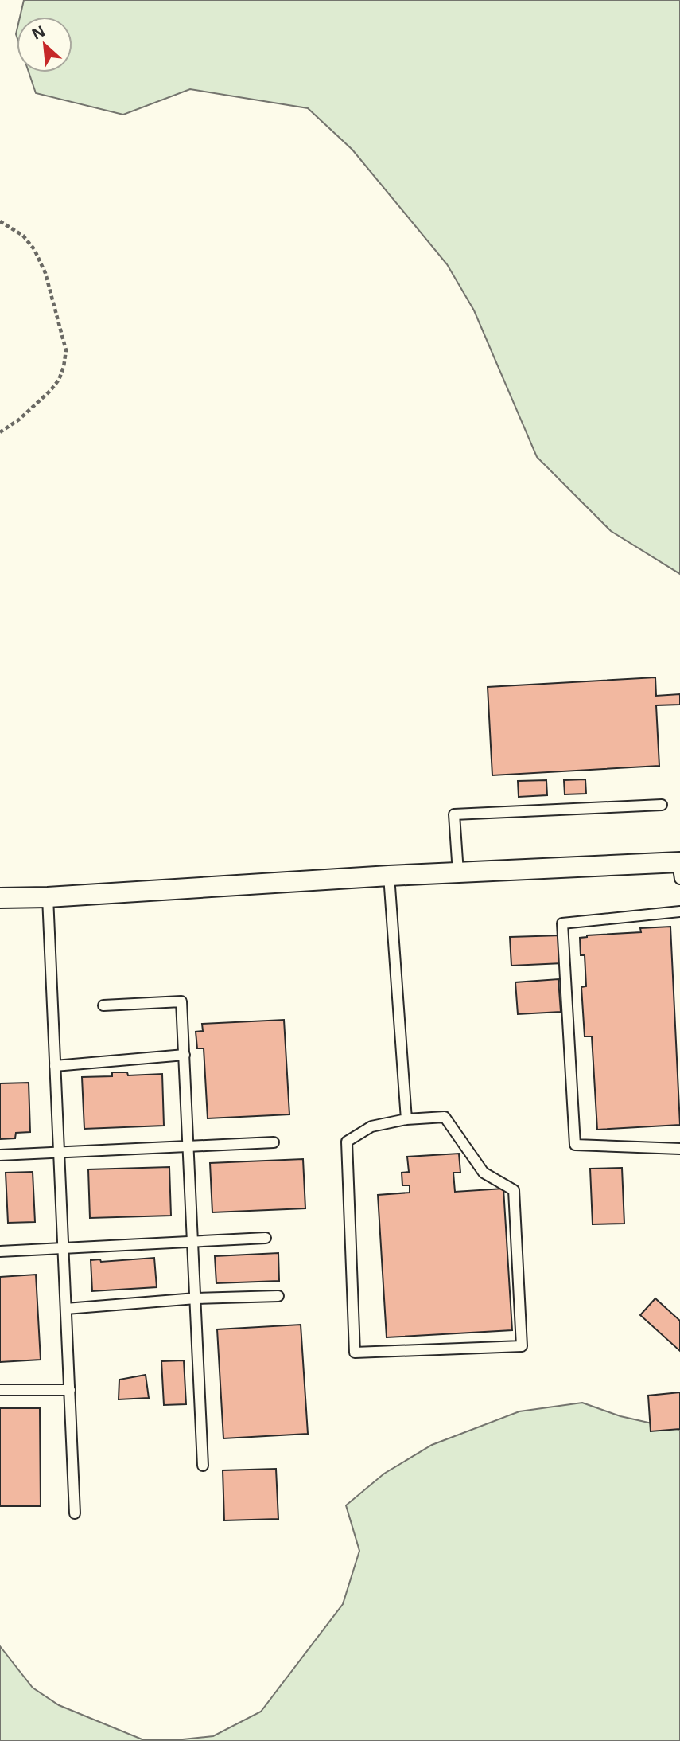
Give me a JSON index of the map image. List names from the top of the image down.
{
  "north": "top left"
}
